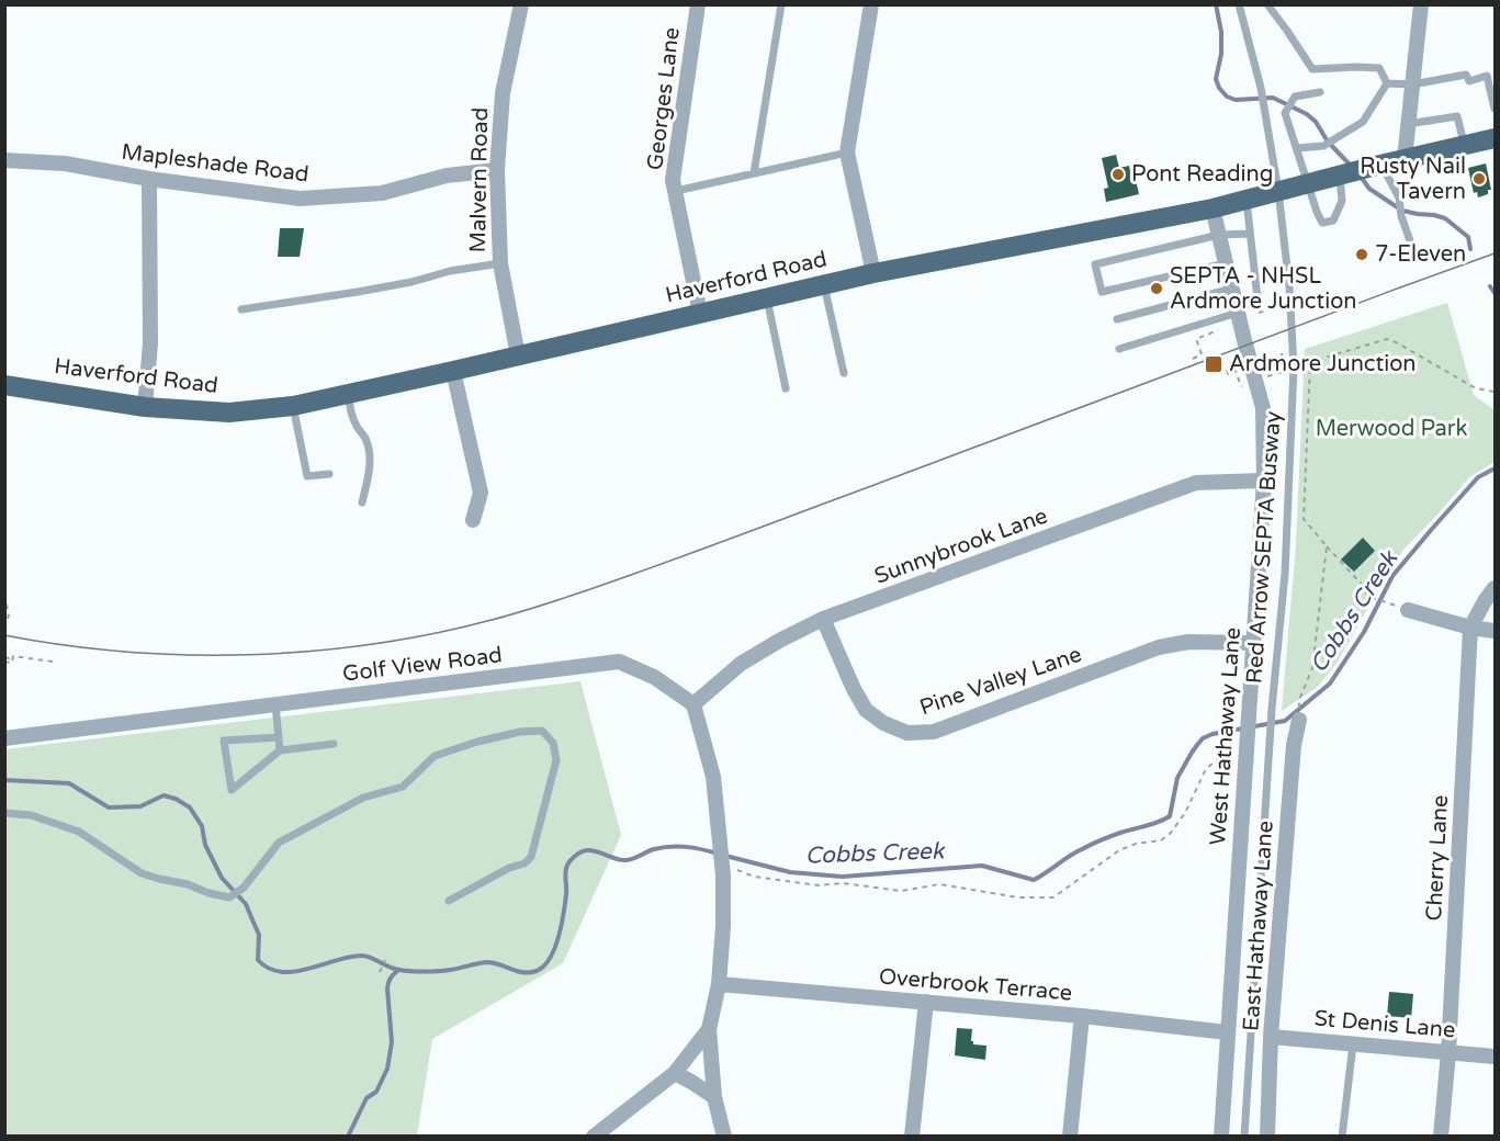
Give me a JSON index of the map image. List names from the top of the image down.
{
  "streets": {
    "main road": ["Haverford Road"],
    "street": [
      "Georges Lane",
      "Mapleshade Road",
      "Malvern Road",
      "Sunnybrook Lane",
      "Golf View Road",
      "Pine Valley Lane",
      "West Hathaway Lane",
      "Cherry Lane",
      "East Hathaway Lane",
      "Overbrook Terrace",
      "St Denis Lane"
    ],
    "lane": ["Red Arrow SEPTA Busway"]
  },
  "crossings": [
    ["Georges Lane", "Haverford Road"],
    ["Mapleshade Road", "Malvern Road"],
    ["Malvern Road", "Haverford Road"],
    ["Haverford Road", "Red Arrow SEPTA Busway"],
    ["Haverford Road", "West Hathaway Lane"],
    ["Sunnybrook Lane", "Golf View Road"],
    ["Sunnybrook Lane", "Pine Valley Lane"],
    ["Sunnybrook Lane", "West Hathaway Lane"],
    ["Pine Valley Lane", "West Hathaway Lane"],
    ["West Hathaway Lane", "Overbrook Terrace"],
    ["Cherry Lane", "St Denis Lane"],
    ["East Hathaway Lane", "St Denis Lane"]
  ],
  "water": ["Cobbs Creek"],
  "parks": ["Merwood Park"],
  "places": {
    "other": [
      "Pont Reading",
      "Rusty Nail Tavern",
      "7-Eleven",
      "SEPTA - NHSL Ardmore Junction"
    ],
    "transit": ["Ardmore Junction"]
  }
}
